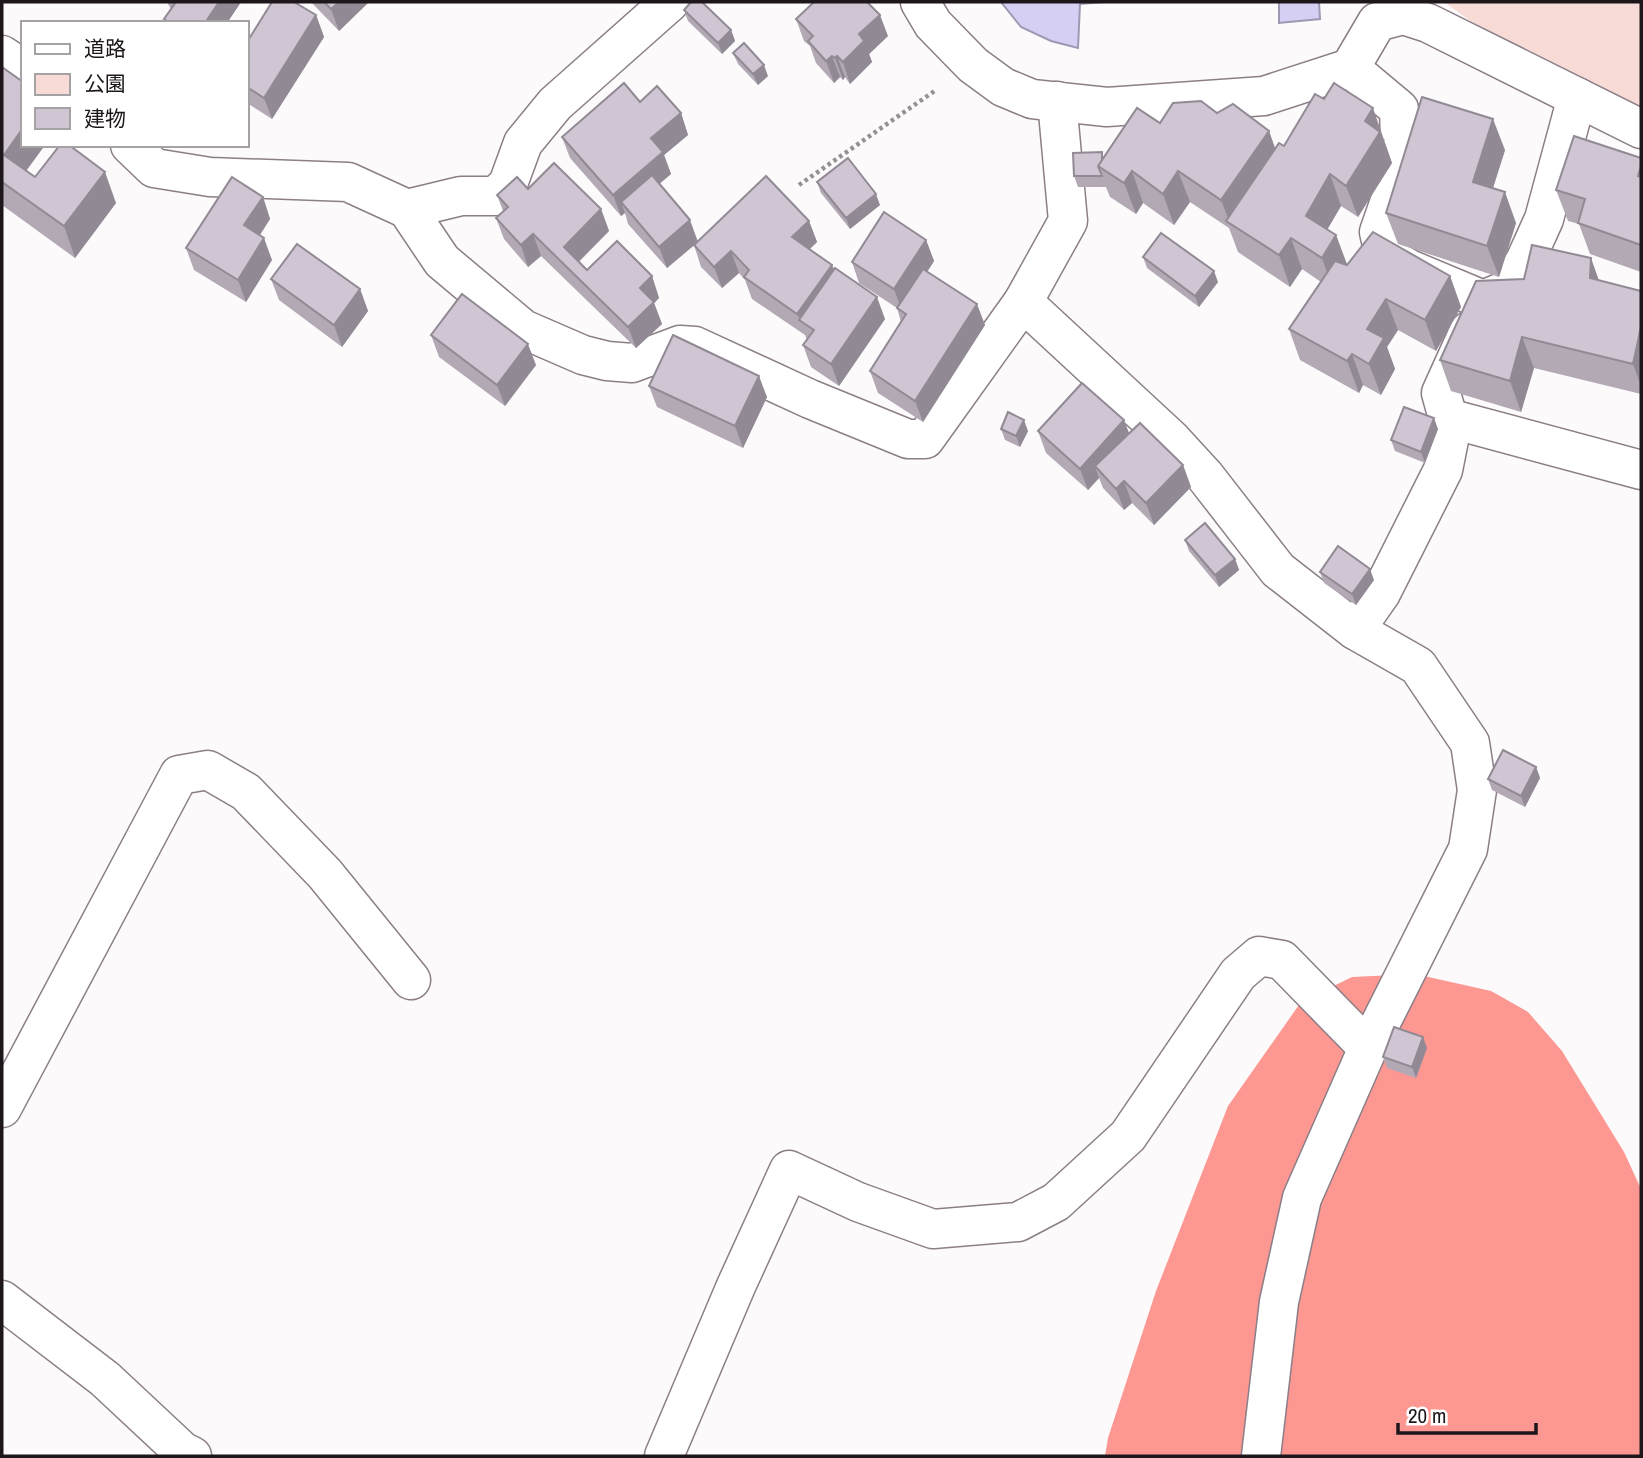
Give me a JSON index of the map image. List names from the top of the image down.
{
  "legend": ["道路", "公園", "建物"],
  "scale_bar": "20 m"
}
